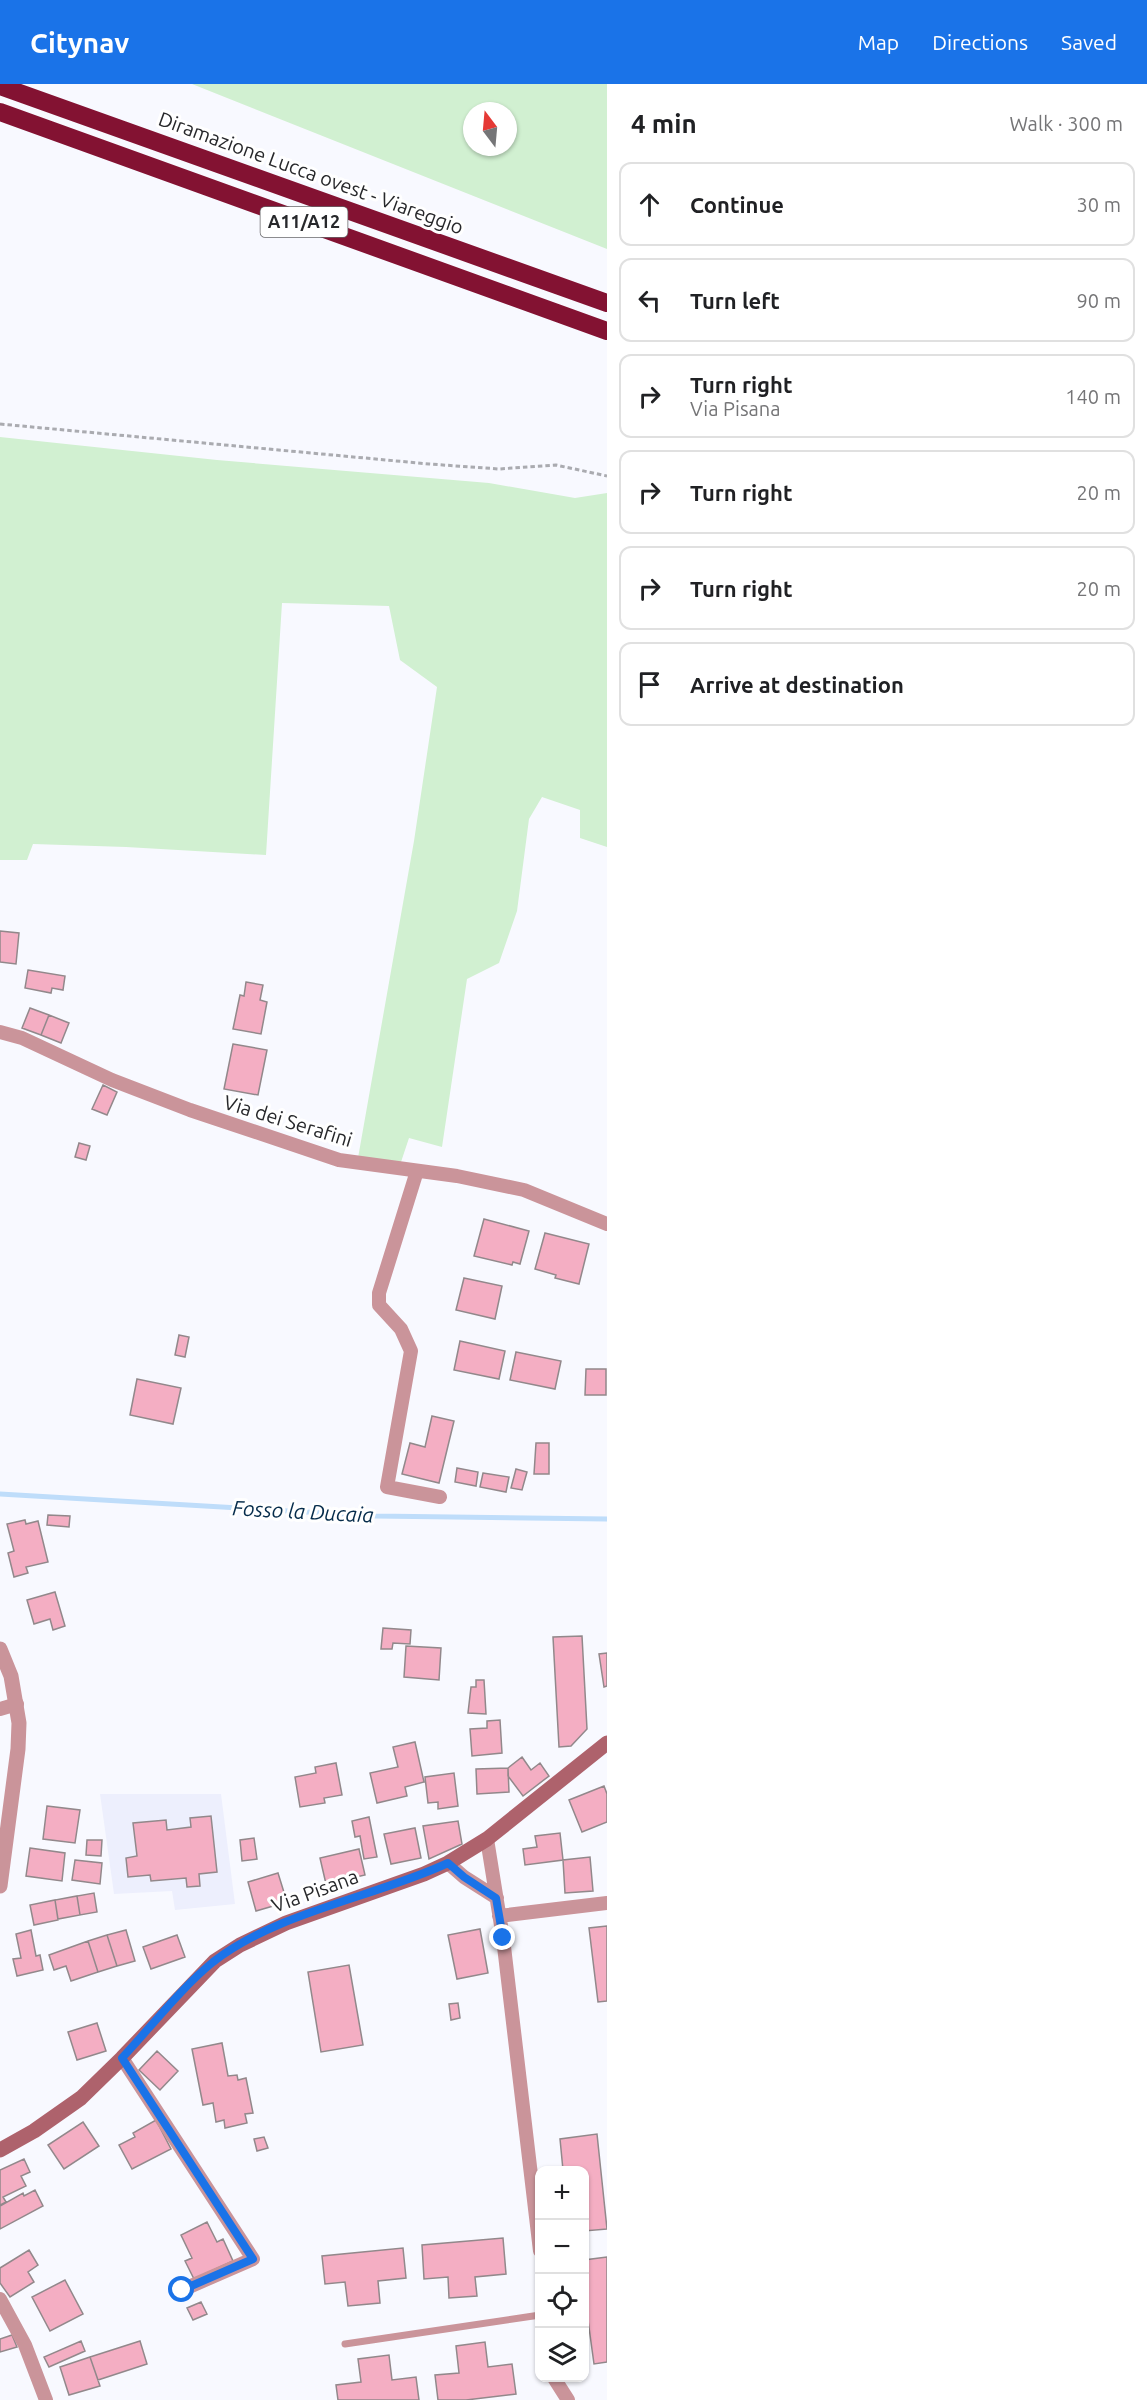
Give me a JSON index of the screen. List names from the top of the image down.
{
  "streets": {
    "highway": ["Diramazione Lucca ovest - Viareggio", "A11/A12"],
    "main road": ["Via Pisana"],
    "street": ["Via dei Serafini"]
  },
  "water": ["Fosso la Ducaia"],
  "north": "top",
  "page": {
    "header": "Citynav",
    "nav": ["Map", "Directions", "Saved"],
    "heading": ["4 min", "Walk · 300 m"],
    "list": [
      ["Continue", "30 m"],
      ["Turn left", "90 m"],
      ["Turn right", "Via Pisana", "140 m"],
      ["Turn right", "20 m"],
      ["Turn right", "20 m"],
      "Arrive at destination"
    ],
    "map_buttons": ["+", "−"]
  }
}
